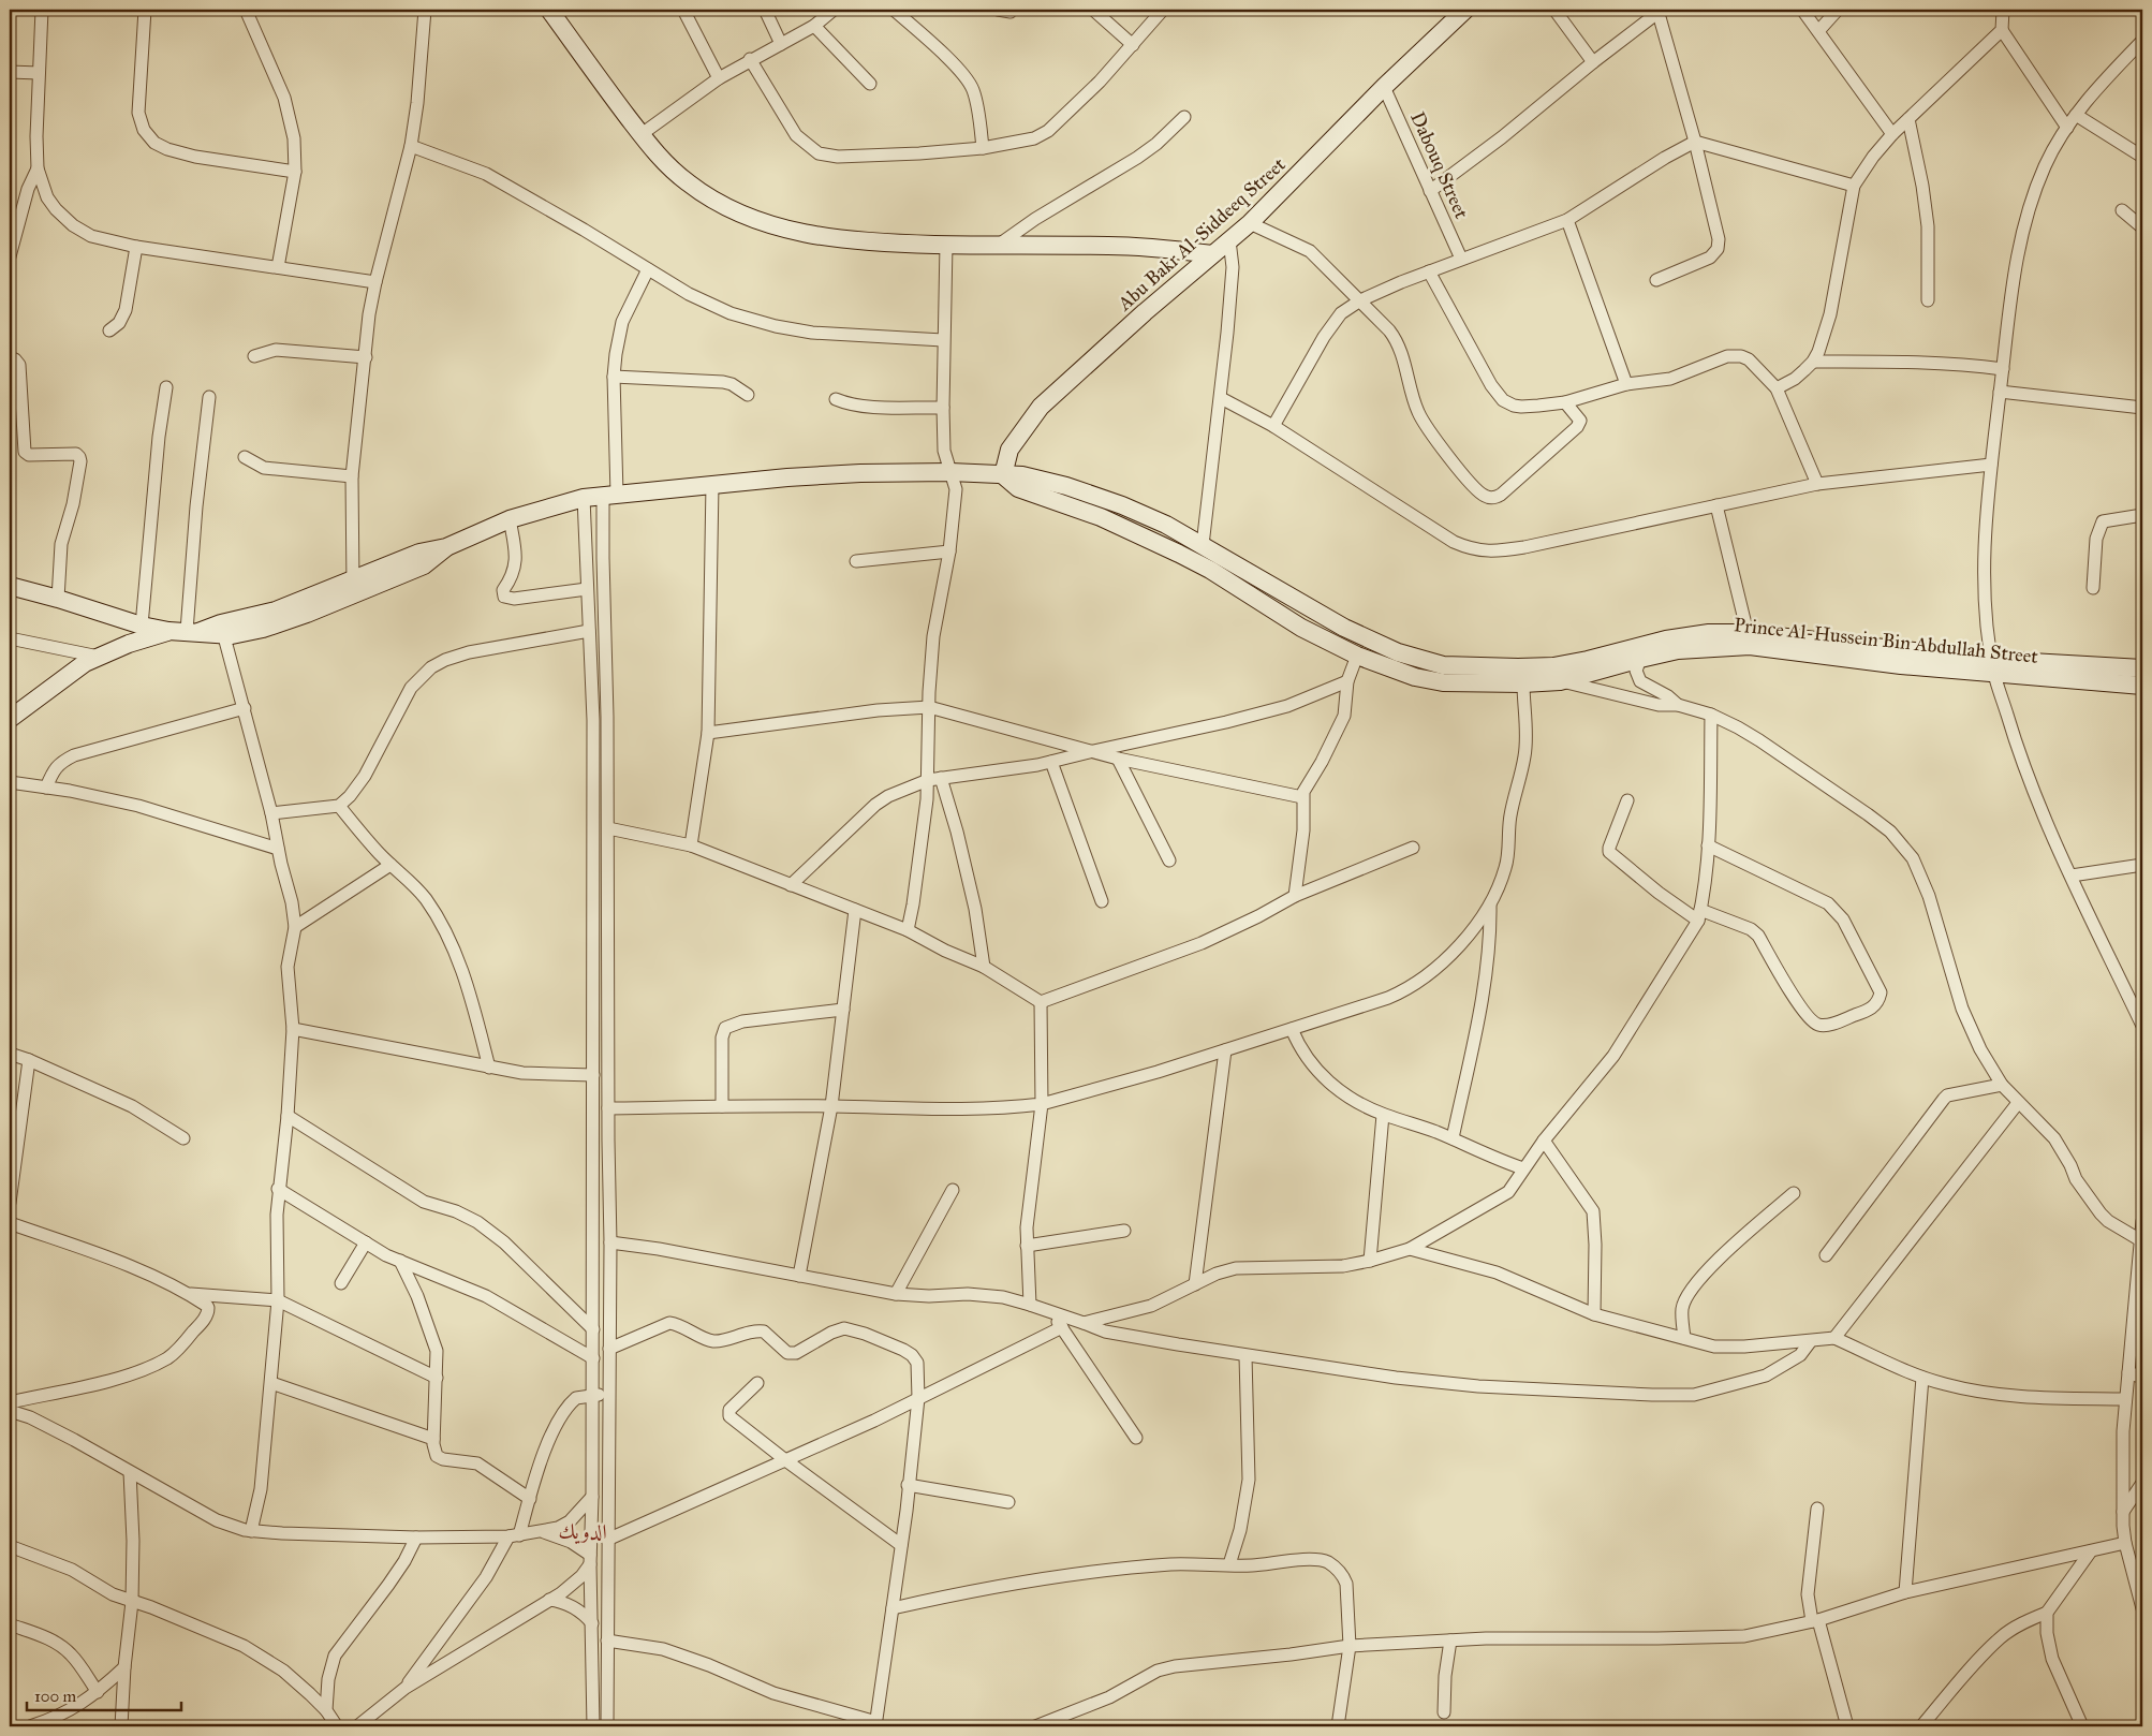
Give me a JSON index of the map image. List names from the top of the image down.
{
  "streets": {
    "street": ["Dabouq Street", "Abu Bakr Al-Siddeeq Street", "Prince Al-Hussein Bin Abdullah Street"]
  },
  "crossings": [
    ["Dabouq Street", "Abu Bakr Al-Siddeeq Street"],
    ["Abu Bakr Al-Siddeeq Street", "Prince Al-Hussein Bin Abdullah Street"]
  ],
  "districts": ["الدويك"],
  "scale_bar": "100 m"
}
